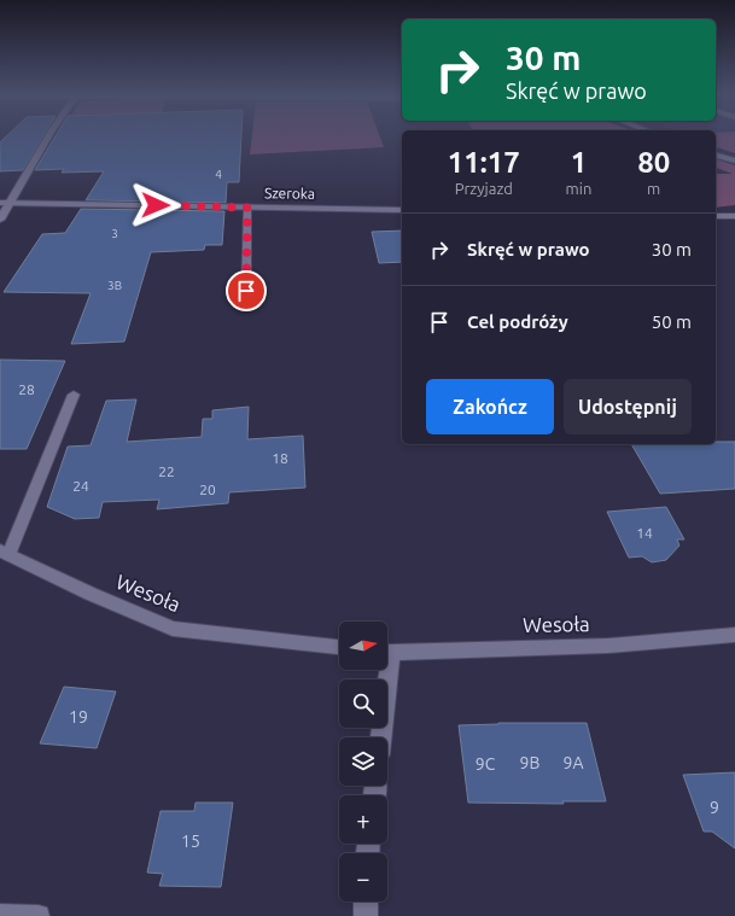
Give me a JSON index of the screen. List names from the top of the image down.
{
  "streets": {
    "street": ["Szeroka", "Wesoła"]
  },
  "house_numbers": [
    "4",
    "3",
    "3B",
    "28",
    "18",
    "22",
    "24",
    "20",
    "14",
    "19",
    "9B",
    "9A",
    "9C",
    "9",
    "15"
  ],
  "north": "right",
  "page": {
    "turn": ["30 m", "Skręć w prawo"],
    "eta": [
      "11:17",
      "Przyjazd",
      "1",
      "min",
      "80",
      "m"
    ],
    "list": [
      {
        "name": "Skręć w prawo",
        "value": "30 m"
      },
      {
        "name": "Cel podróży",
        "value": "50 m"
      }
    ],
    "buttons": ["Zakończ", "Udostępnij"],
    "map_buttons": ["+", "−"]
  }
}
